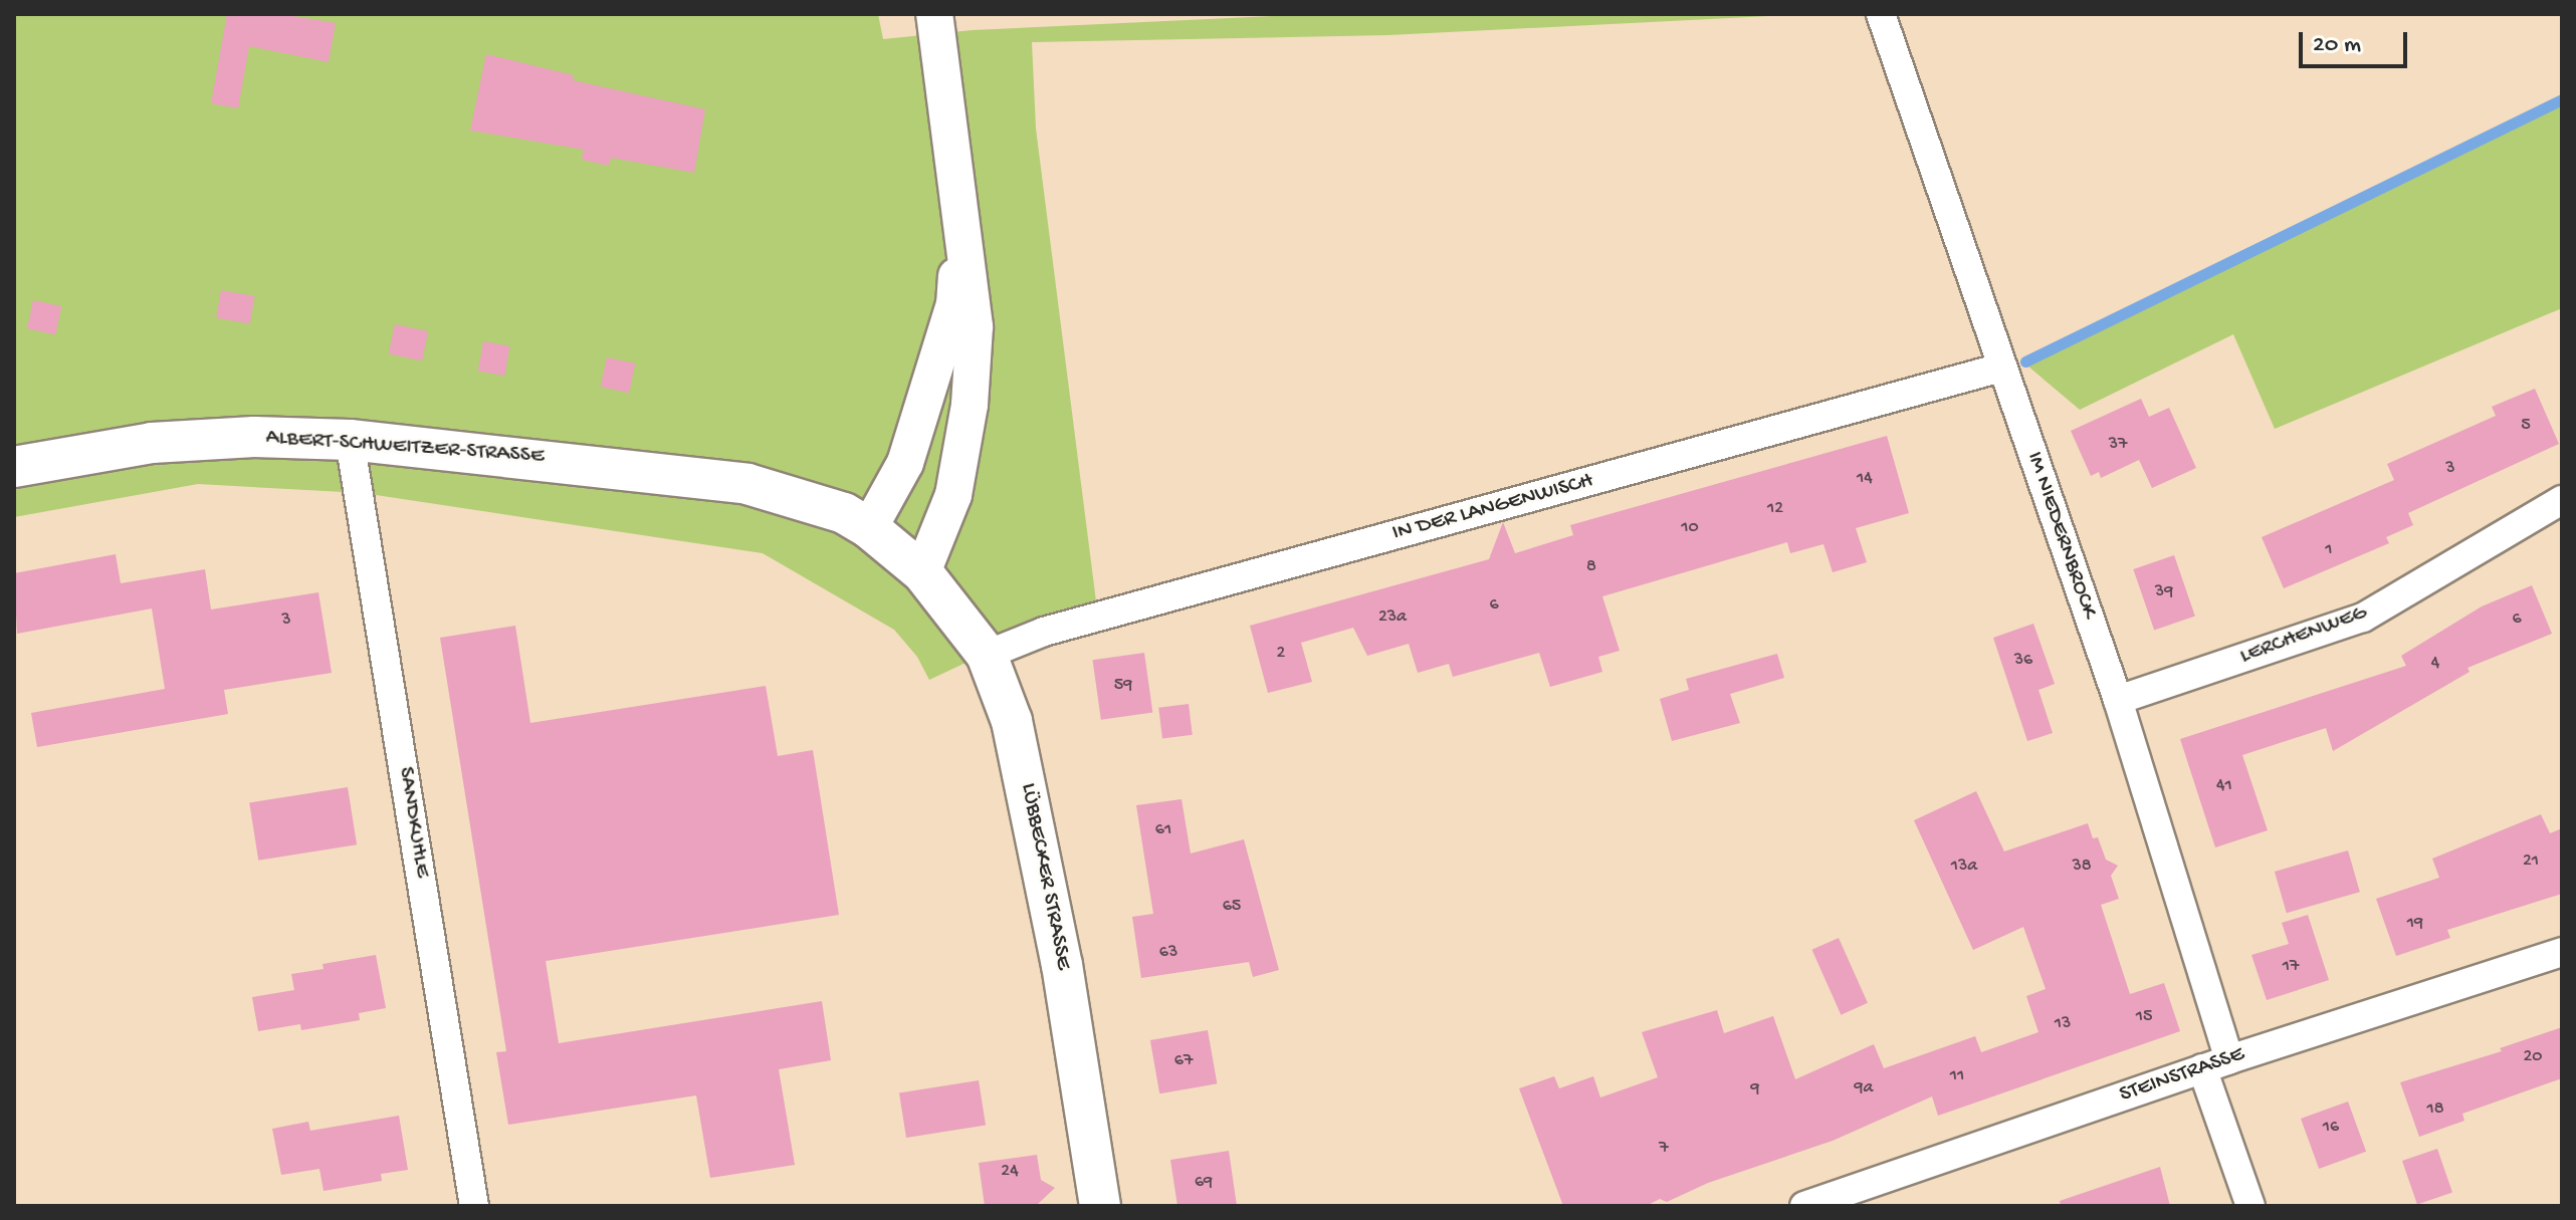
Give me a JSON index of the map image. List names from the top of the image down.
{
  "streets": {
    "main road": ["ALBERT-SCHWEITZER-STRASSE", "LÜBBECKER STRASSE"],
    "street": [
      "IN DER LANGENWISCH",
      "IM NIEDERNBROCK",
      "LERCHENWEG",
      "SANDKUHLE",
      "STEINSTRASSE"
    ]
  },
  "crossings": [
    ["ALBERT-SCHWEITZER-STRASSE", "SANDKUHLE"],
    ["ALBERT-SCHWEITZER-STRASSE", "LÜBBECKER STRASSE"],
    ["IN DER LANGENWISCH", "IM NIEDERNBROCK"],
    ["IN DER LANGENWISCH", "LÜBBECKER STRASSE"],
    ["IM NIEDERNBROCK", "LERCHENWEG"],
    ["IM NIEDERNBROCK", "STEINSTRASSE"]
  ],
  "house_numbers": [
    "5",
    "37",
    "3",
    "14",
    "12",
    "10",
    "1",
    "8",
    "39",
    "6",
    "23a",
    "6",
    "3",
    "2",
    "36",
    "4",
    "59",
    "41",
    "61",
    "21",
    "13a",
    "38",
    "65",
    "19",
    "63",
    "17",
    "15",
    "13",
    "20",
    "67",
    "11",
    "9a",
    "9",
    "18",
    "16",
    "7",
    "24",
    "69"
  ],
  "scale_bar": "20 m"
}
